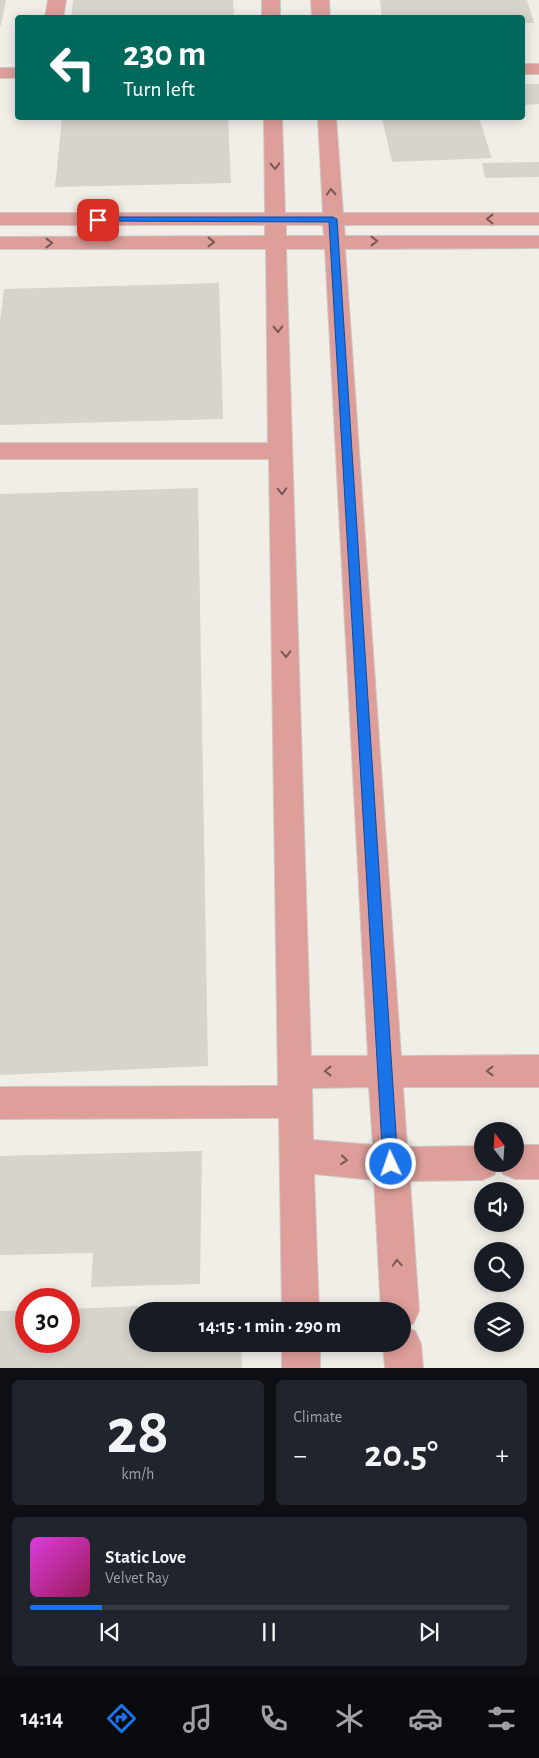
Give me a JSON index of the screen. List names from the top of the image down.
{
  "north": "top",
  "page": {
    "turn": ["230 m", "Turn left"],
    "limit": "30",
    "trip": "14:15 · 1 min · 290 m",
    "tile": [
      ["28", "km/h"],
      "Climate"
    ],
    "heat": ["−", "20.5°", "+"],
    "song": ["Static Love", "Velvet Ray"],
    "tabs": "14:14"
  }
}
